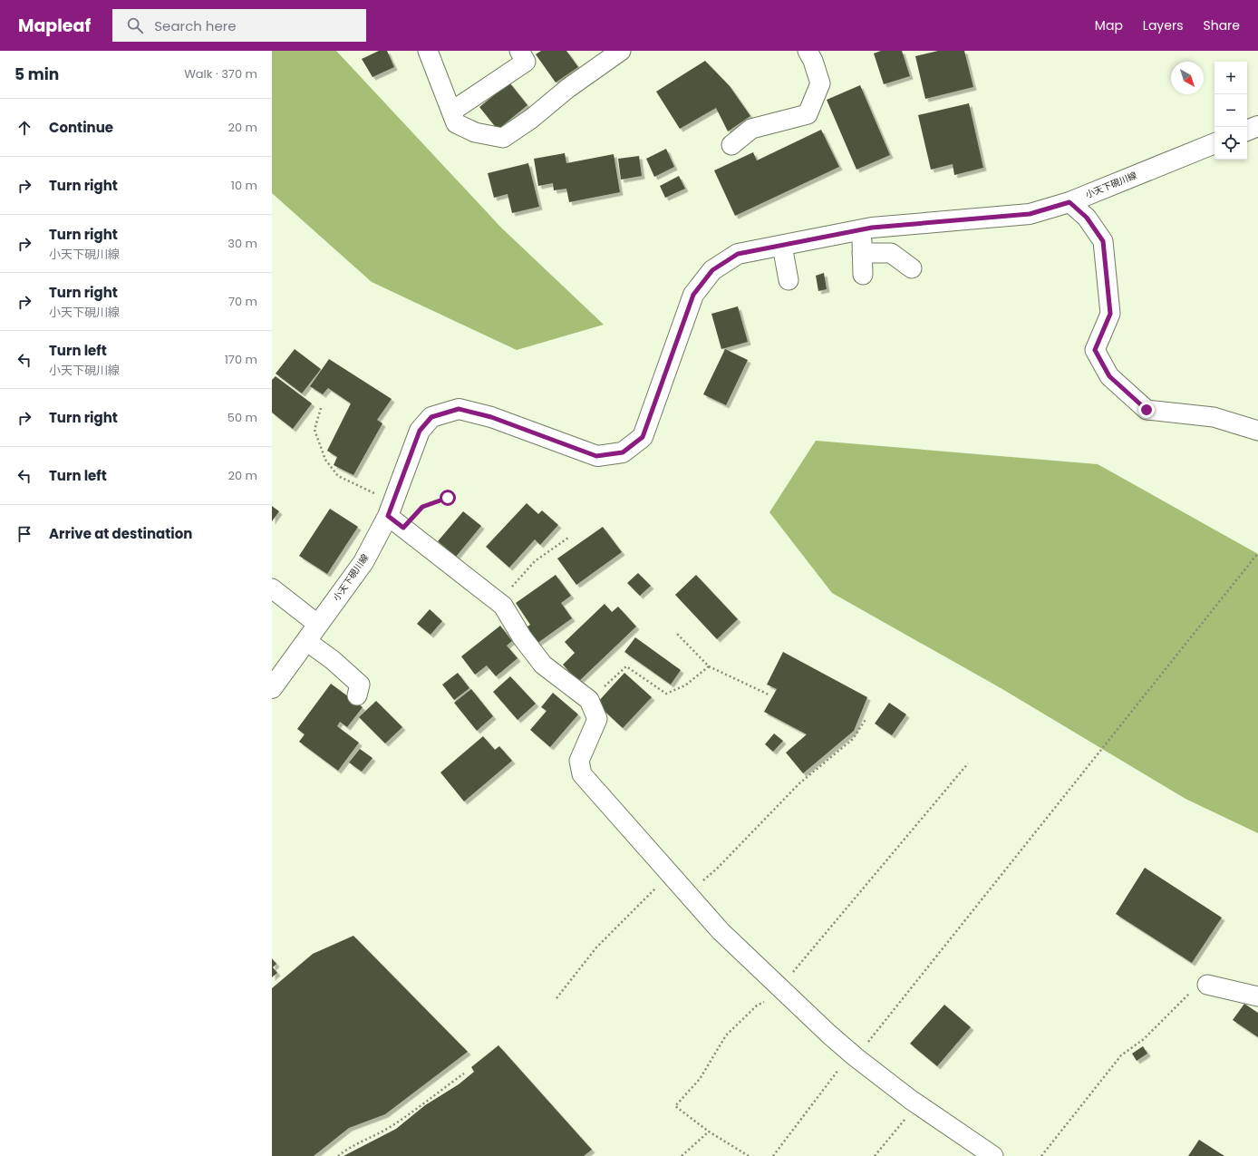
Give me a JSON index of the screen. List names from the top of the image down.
{
  "streets": {
    "main road": ["小天下硯川線"]
  },
  "north": "bottom right",
  "page": {
    "header": "Mapleaf",
    "search": "Search here",
    "nav": ["Map", "Layers", "Share"],
    "heading": ["5 min", "Walk · 370 m"],
    "map_buttons": ["+", "−"],
    "list": [
      ["Continue", "20 m"],
      ["Turn right", "10 m"],
      ["Turn right", "小天下硯川線", "30 m"],
      ["Turn right", "小天下硯川線", "70 m"],
      ["Turn left", "小天下硯川線", "170 m"],
      ["Turn right", "50 m"],
      ["Turn left", "20 m"],
      "Arrive at destination"
    ]
  }
}
